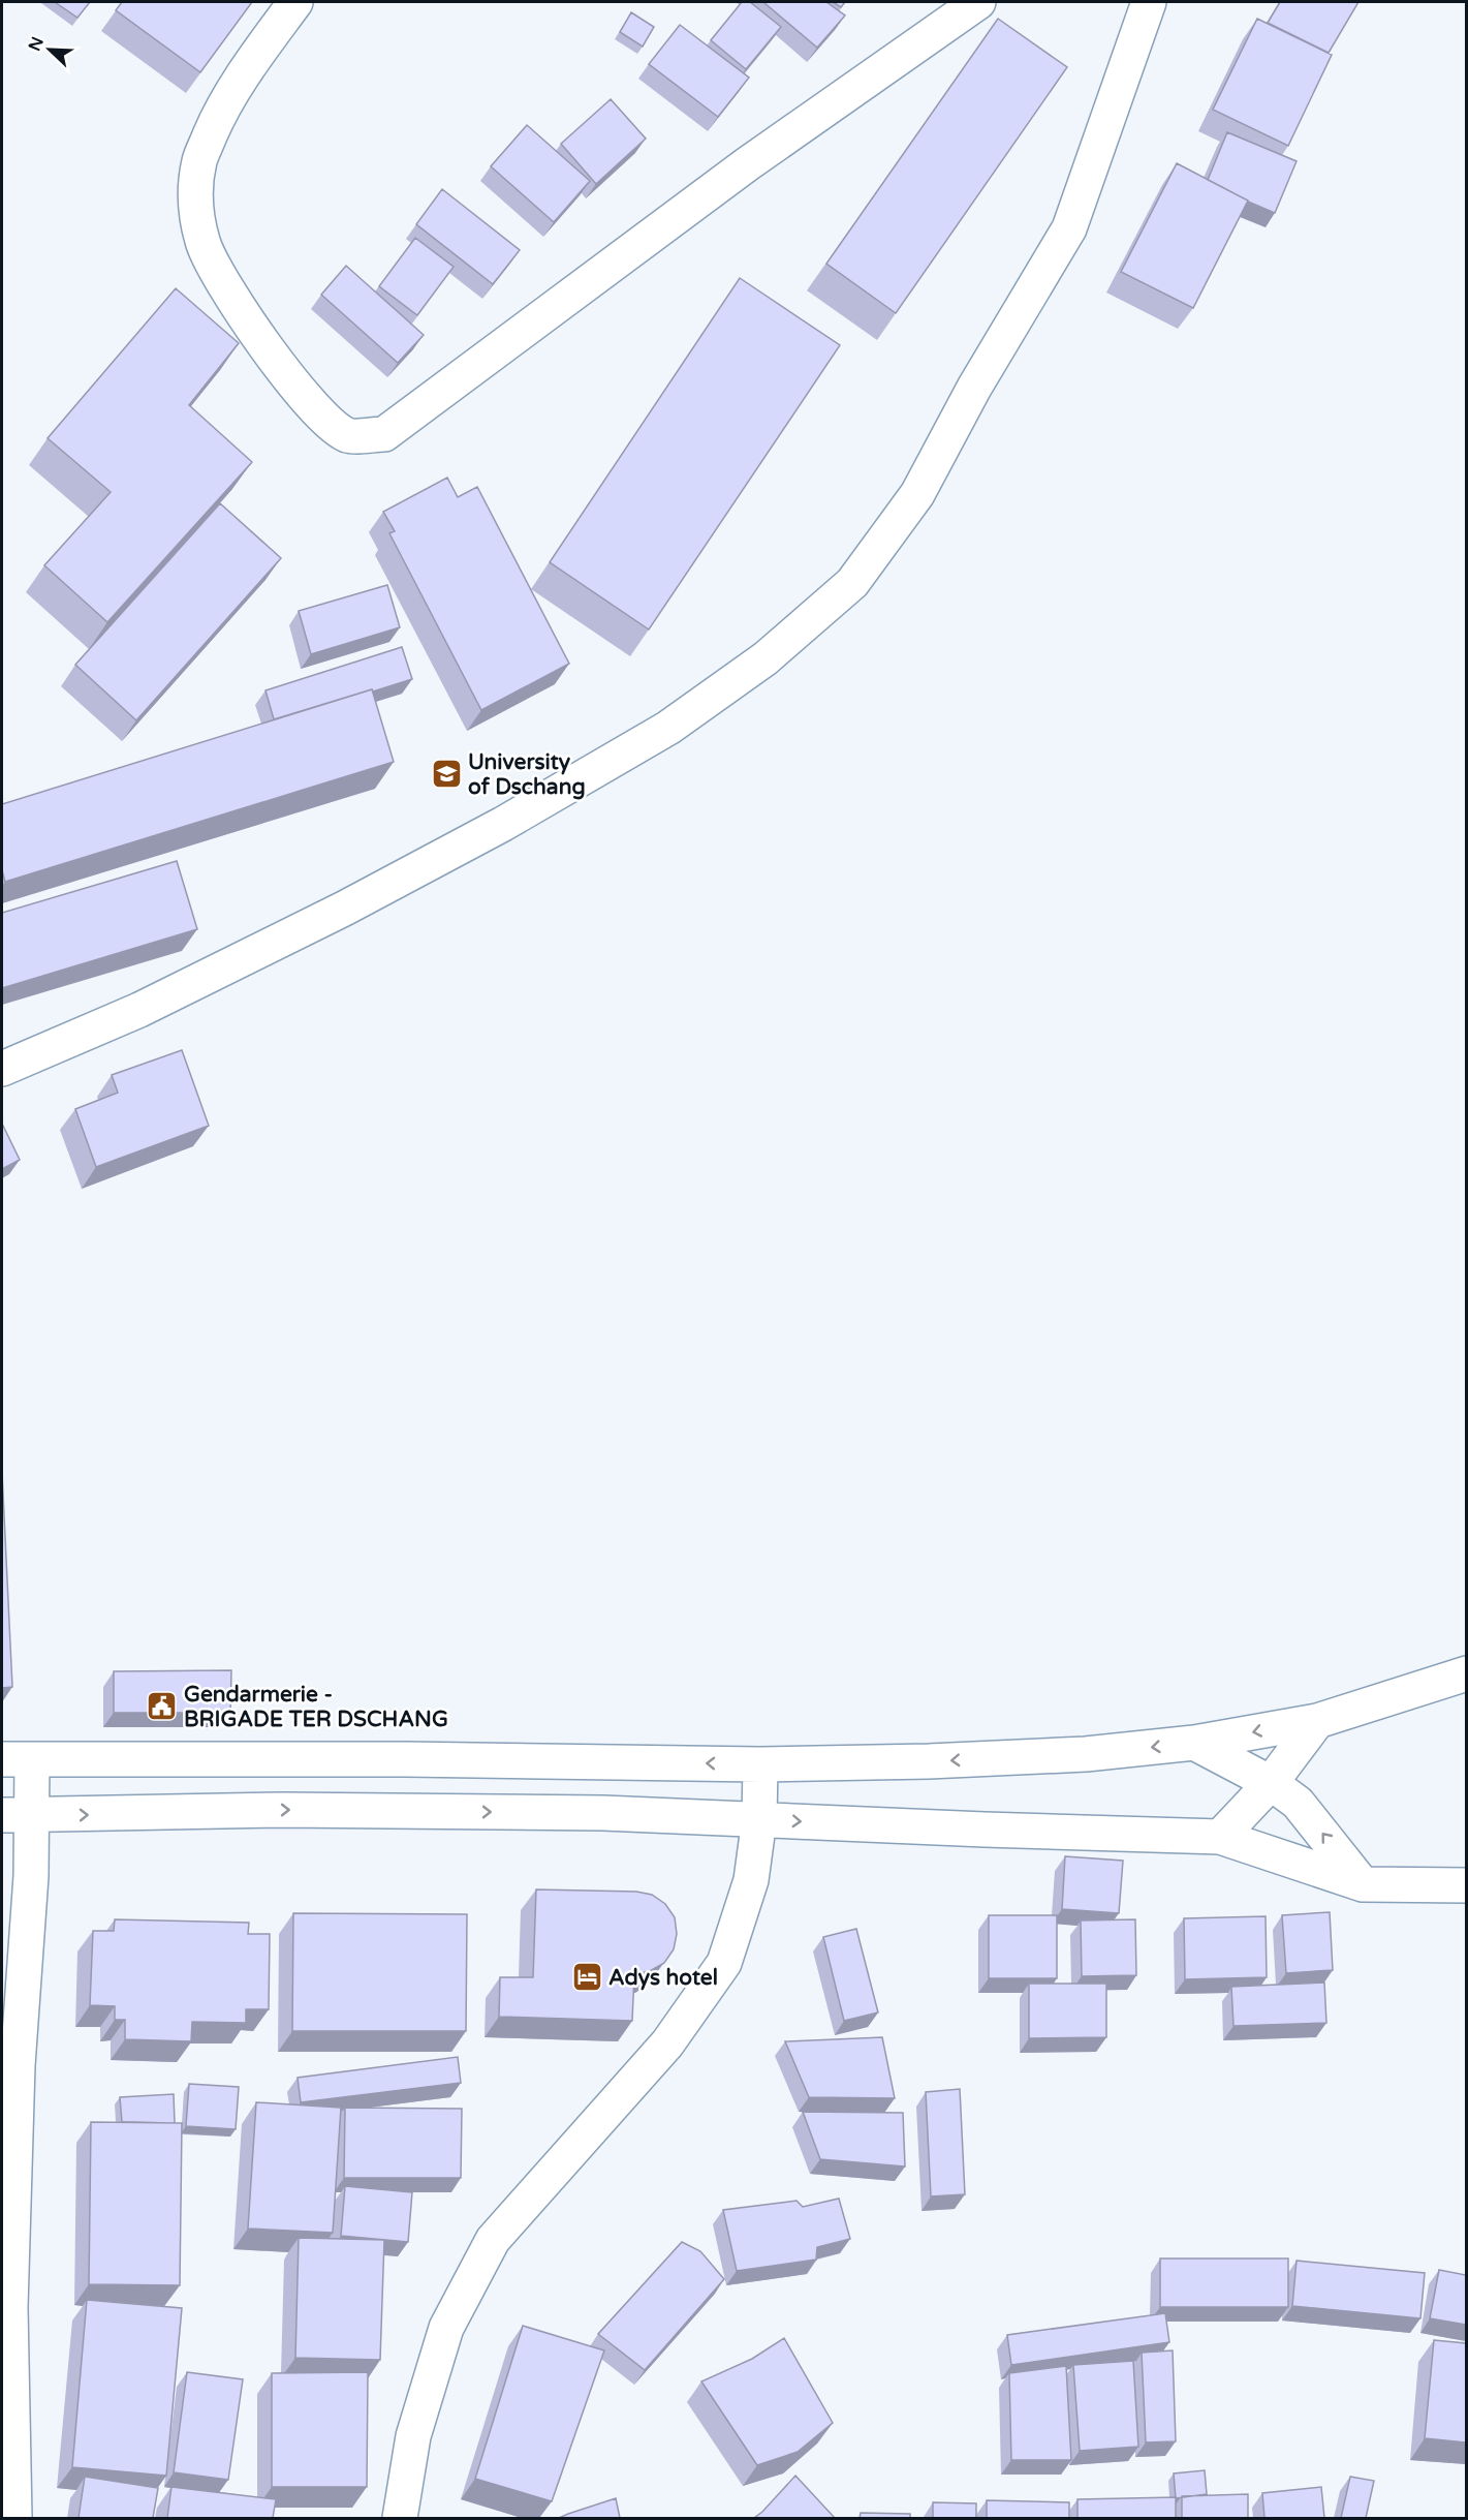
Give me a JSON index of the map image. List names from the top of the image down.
{
  "places": {
    "school or university": ["University of Dschang"],
    "public building": ["Gendarmerie - BRIGADE TER DSCHANG"],
    "hotel": ["Adys hotel"]
  },
  "north": "top left"
}
